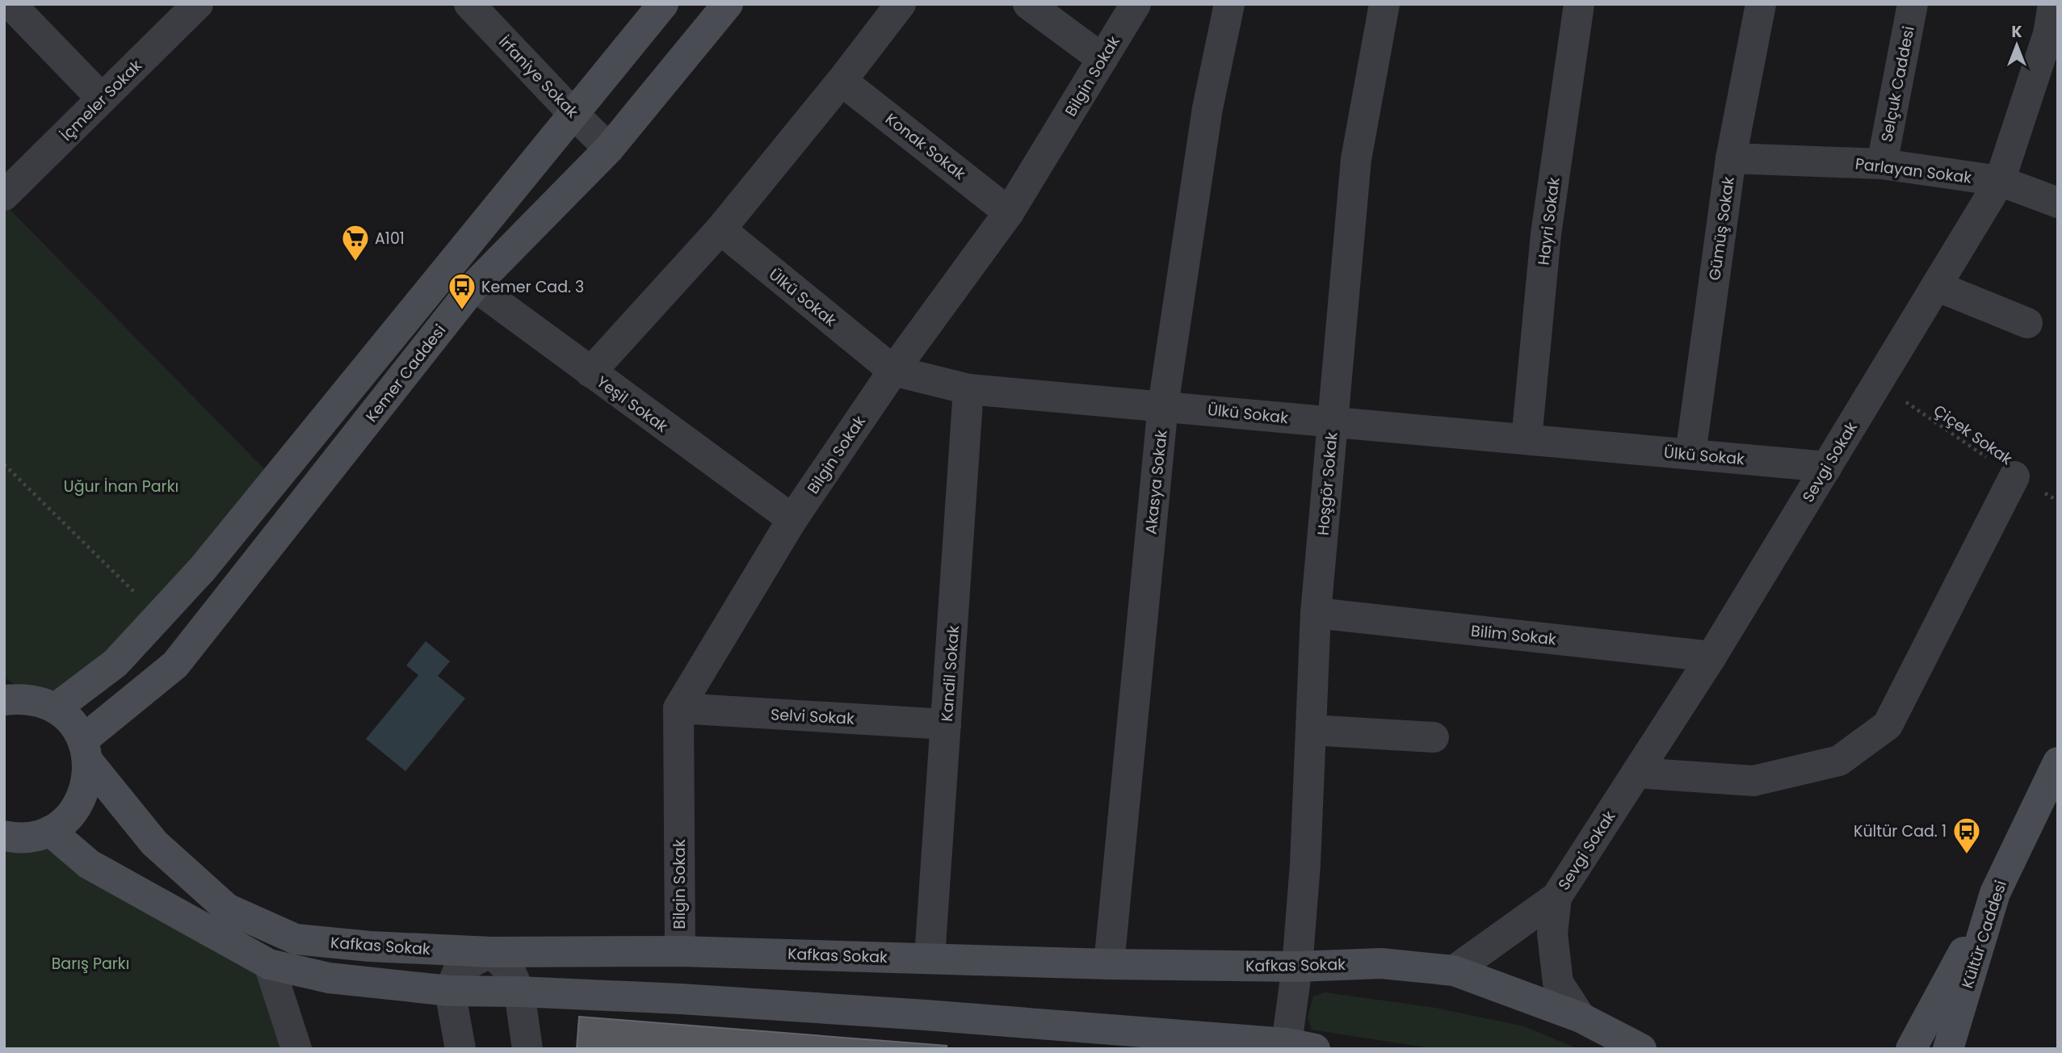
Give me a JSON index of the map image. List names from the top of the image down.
{
  "streets": {
    "street": [
      "Bilgin Sokak",
      "İrfaniye Sokak",
      "Selçuk Caddesi",
      "İçmeler Sokak",
      "Konak Sokak",
      "Parlayan Sokak",
      "Hayri Sokak",
      "Gümüş Sokak",
      "Ülkü Sokak",
      "Kemer Caddesi",
      "Yeşil Sokak",
      "Sevgi Sokak",
      "Akasya Sokak",
      "Hoşgör Sokak",
      "Bilim Sokak",
      "Kandil Sokak",
      "Selvi Sokak",
      "Kültür Caddesi",
      "Kafkas Sokak"
    ],
    "path": ["Çiçek Sokak"]
  },
  "crossings": [
    ["Bilgin Sokak", "Konak Sokak"],
    ["Bilgin Sokak", "Ülkü Sokak"],
    ["Bilgin Sokak", "Yeşil Sokak"],
    ["Bilgin Sokak", "Selvi Sokak"],
    ["Bilgin Sokak", "Kafkas Sokak"],
    ["İrfaniye Sokak", "Kemer Caddesi"],
    ["Selçuk Caddesi", "Parlayan Sokak"],
    ["Parlayan Sokak", "Gümüş Sokak"],
    ["Parlayan Sokak", "Sevgi Sokak"],
    ["Hayri Sokak", "Ülkü Sokak"],
    ["Gümüş Sokak", "Ülkü Sokak"],
    ["Ülkü Sokak", "Sevgi Sokak"],
    ["Ülkü Sokak", "Akasya Sokak"],
    ["Ülkü Sokak", "Hoşgör Sokak"],
    ["Ülkü Sokak", "Kandil Sokak"],
    ["Kemer Caddesi", "Yeşil Sokak"],
    ["Kemer Caddesi", "Kafkas Sokak"],
    ["Çiçek Sokak", "Sevgi Sokak"],
    ["Sevgi Sokak", "Bilim Sokak"],
    ["Akasya Sokak", "Kafkas Sokak"],
    ["Hoşgör Sokak", "Bilim Sokak"],
    ["Hoşgör Sokak", "Kafkas Sokak"],
    ["Kandil Sokak", "Selvi Sokak"],
    ["Kandil Sokak", "Kafkas Sokak"]
  ],
  "parks": ["Uğur İnan Parkı", "Barış Parkı"],
  "places": {
    "supermarket": ["A101"],
    "bus stop": ["Kemer Cad. 3", "Kültür Cad. 1"]
  },
  "north": "top"
}
